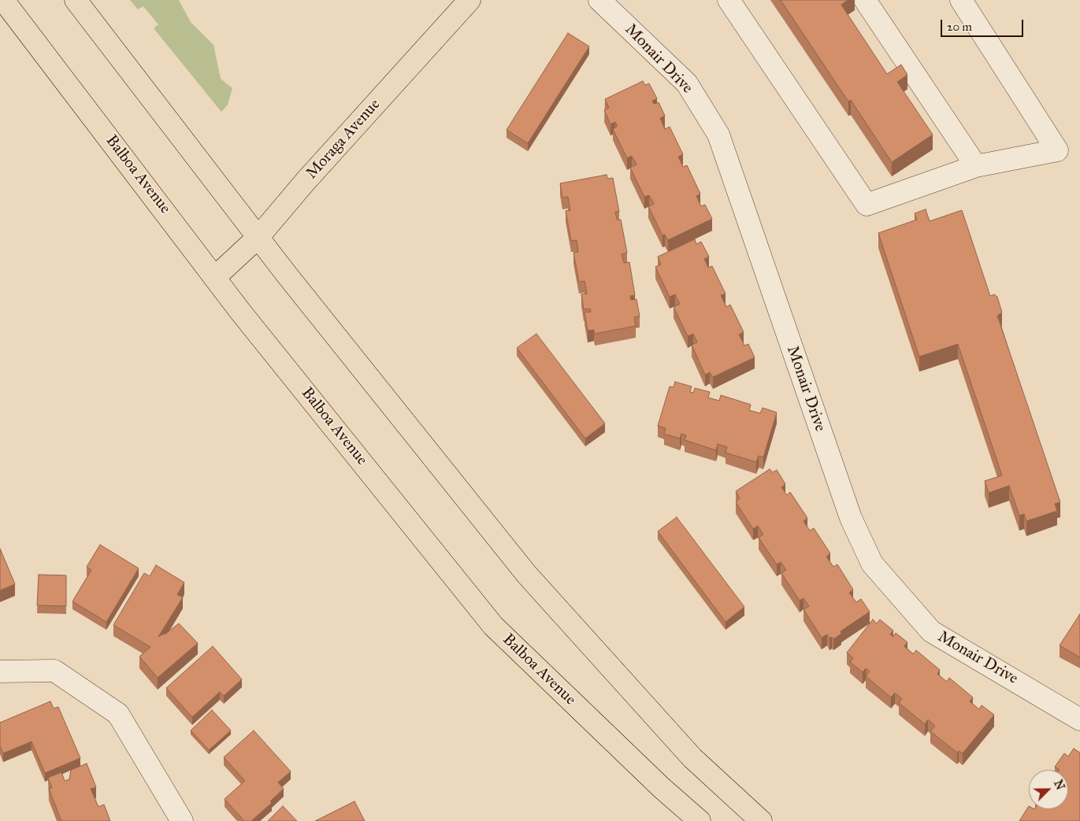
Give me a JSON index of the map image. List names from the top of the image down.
{
  "streets": {
    "main road": ["Moraga Avenue", "Balboa Avenue"],
    "street": ["Monair Drive"]
  },
  "crossings": [
    ["Moraga Avenue", "Balboa Avenue"]
  ],
  "scale_bar": "20 m",
  "north": "top right"
}
